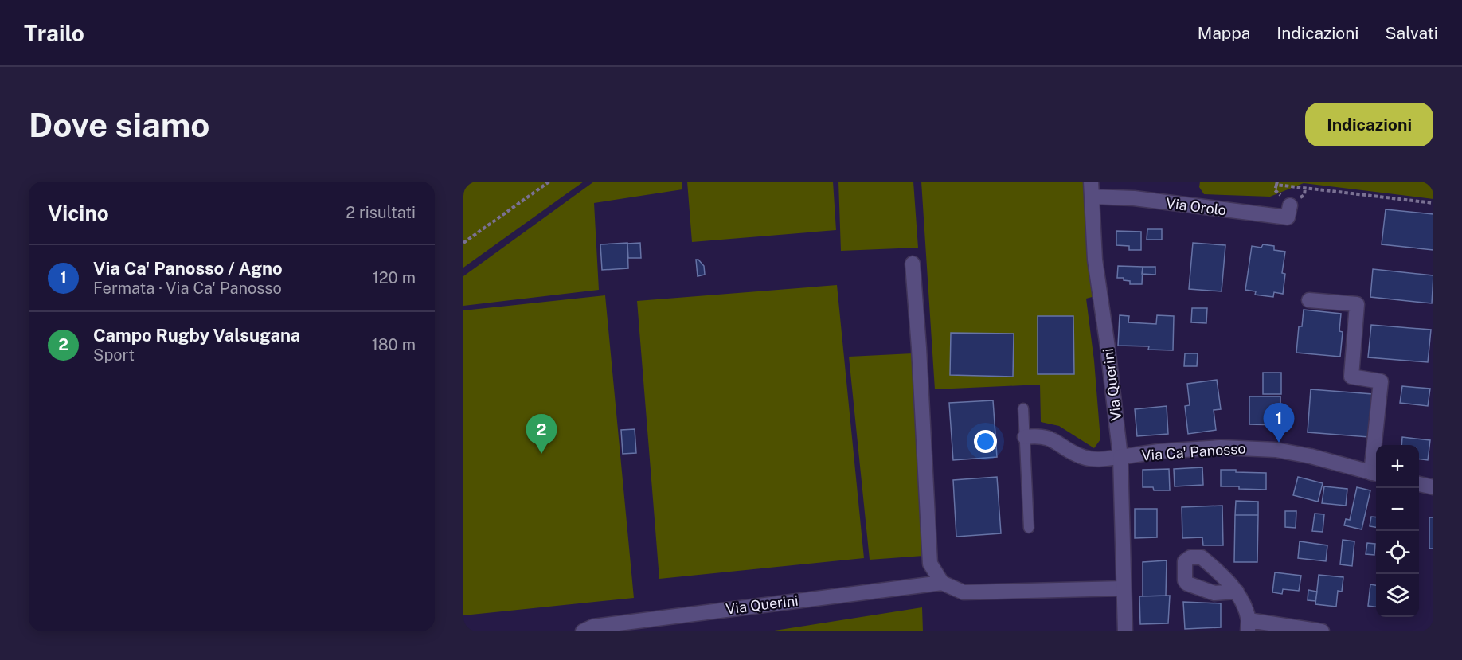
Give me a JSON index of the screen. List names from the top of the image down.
{
  "streets": {
    "street": ["Via Orolo", "Via Querini", "Via Ca' Panosso"]
  },
  "crossings": [
    ["Via Orolo", "Via Querini"],
    ["Via Querini", "Via Ca' Panosso"]
  ],
  "page": {
    "header": "Trailo",
    "nav": ["Mappa", "Indicazioni", "Salvati"],
    "buttons": "Indicazioni",
    "title": "Dove siamo",
    "heading": ["Vicino", "2 risultati"],
    "list": [
      {
        "mark": "1",
        "name": "Via Ca' Panosso / Agno",
        "note": "Fermata · Via Ca' Panosso",
        "value": "120 m"
      },
      {
        "mark": "2",
        "name": "Campo Rugby Valsugana",
        "note": "Sport",
        "value": "180 m"
      }
    ],
    "pins": ["1", "2"],
    "map_buttons": ["+", "−"]
  }
}
